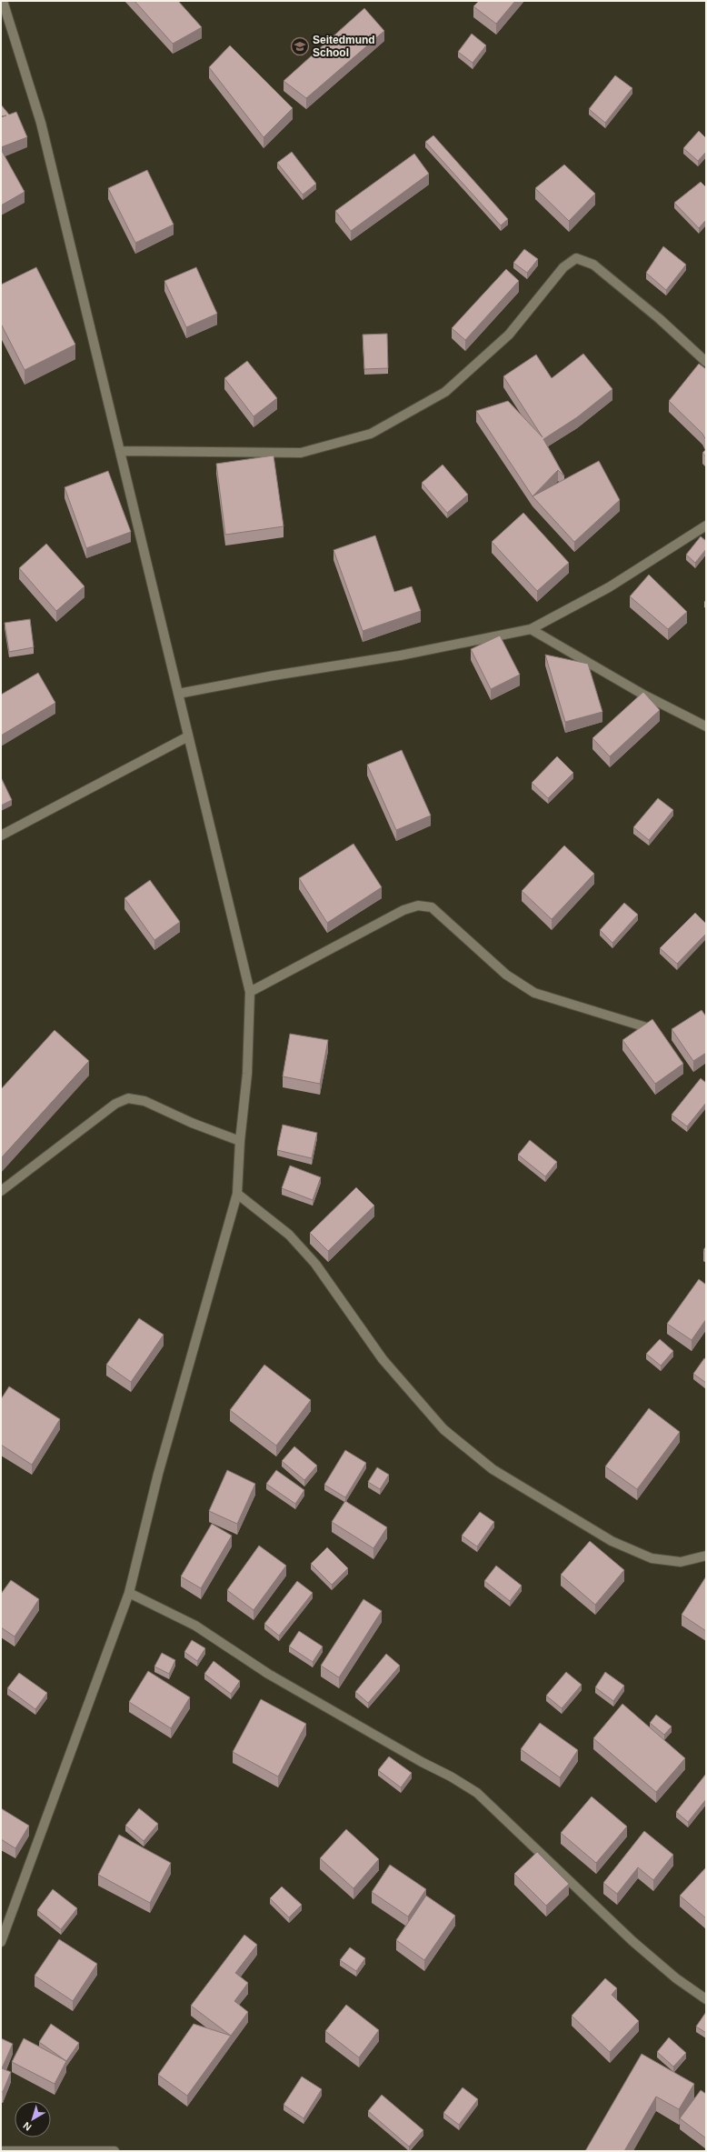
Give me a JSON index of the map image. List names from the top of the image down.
{
  "places": {
    "school or university": ["Seitedmund School"]
  },
  "north": "bottom left"
}
